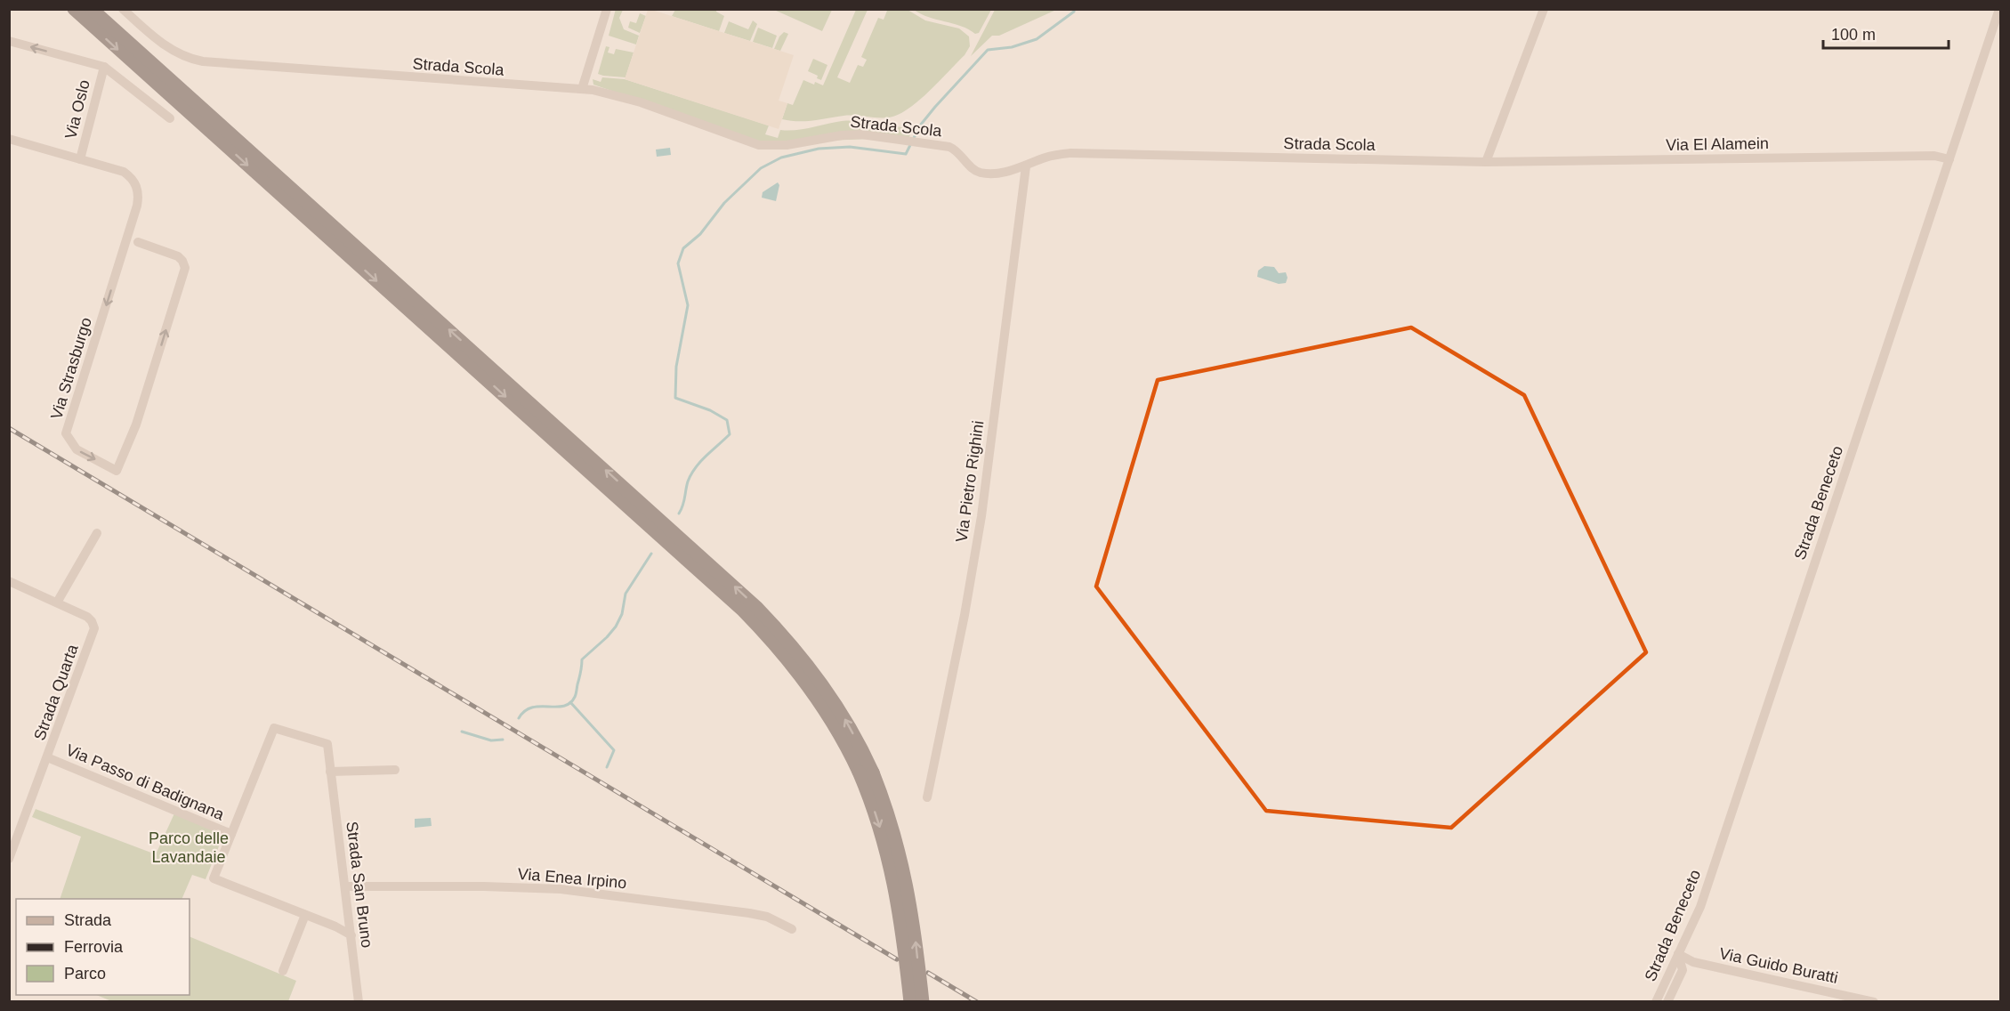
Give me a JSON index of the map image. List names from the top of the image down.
{
  "streets": {
    "street": [
      "Strada Scola",
      "Via Oslo",
      "Via El Alamein",
      "Via Strasburgo",
      "Via Pietro Righini",
      "Strada Beneceto",
      "Strada Quarta",
      "Via Passo di Badignana",
      "Via Enea Irpino",
      "Strada San Bruno",
      "Via Guido Buratti"
    ]
  },
  "crossings": [
    ["Strada Scola", "Via El Alamein"],
    ["Strada Scola", "Via Pietro Righini"],
    ["Via Oslo", "Via Strasburgo"],
    ["Via El Alamein", "Strada Beneceto"],
    ["Strada Beneceto", "Via Guido Buratti"],
    ["Strada Quarta", "Via Passo di Badignana"],
    ["Via Passo di Badignana", "Strada San Bruno"],
    ["Via Enea Irpino", "Strada San Bruno"]
  ],
  "parks": ["Parco delle Lavandaie"],
  "legend": ["Strada", "Ferrovia", "Parco"],
  "scale_bar": "100 m"
}
